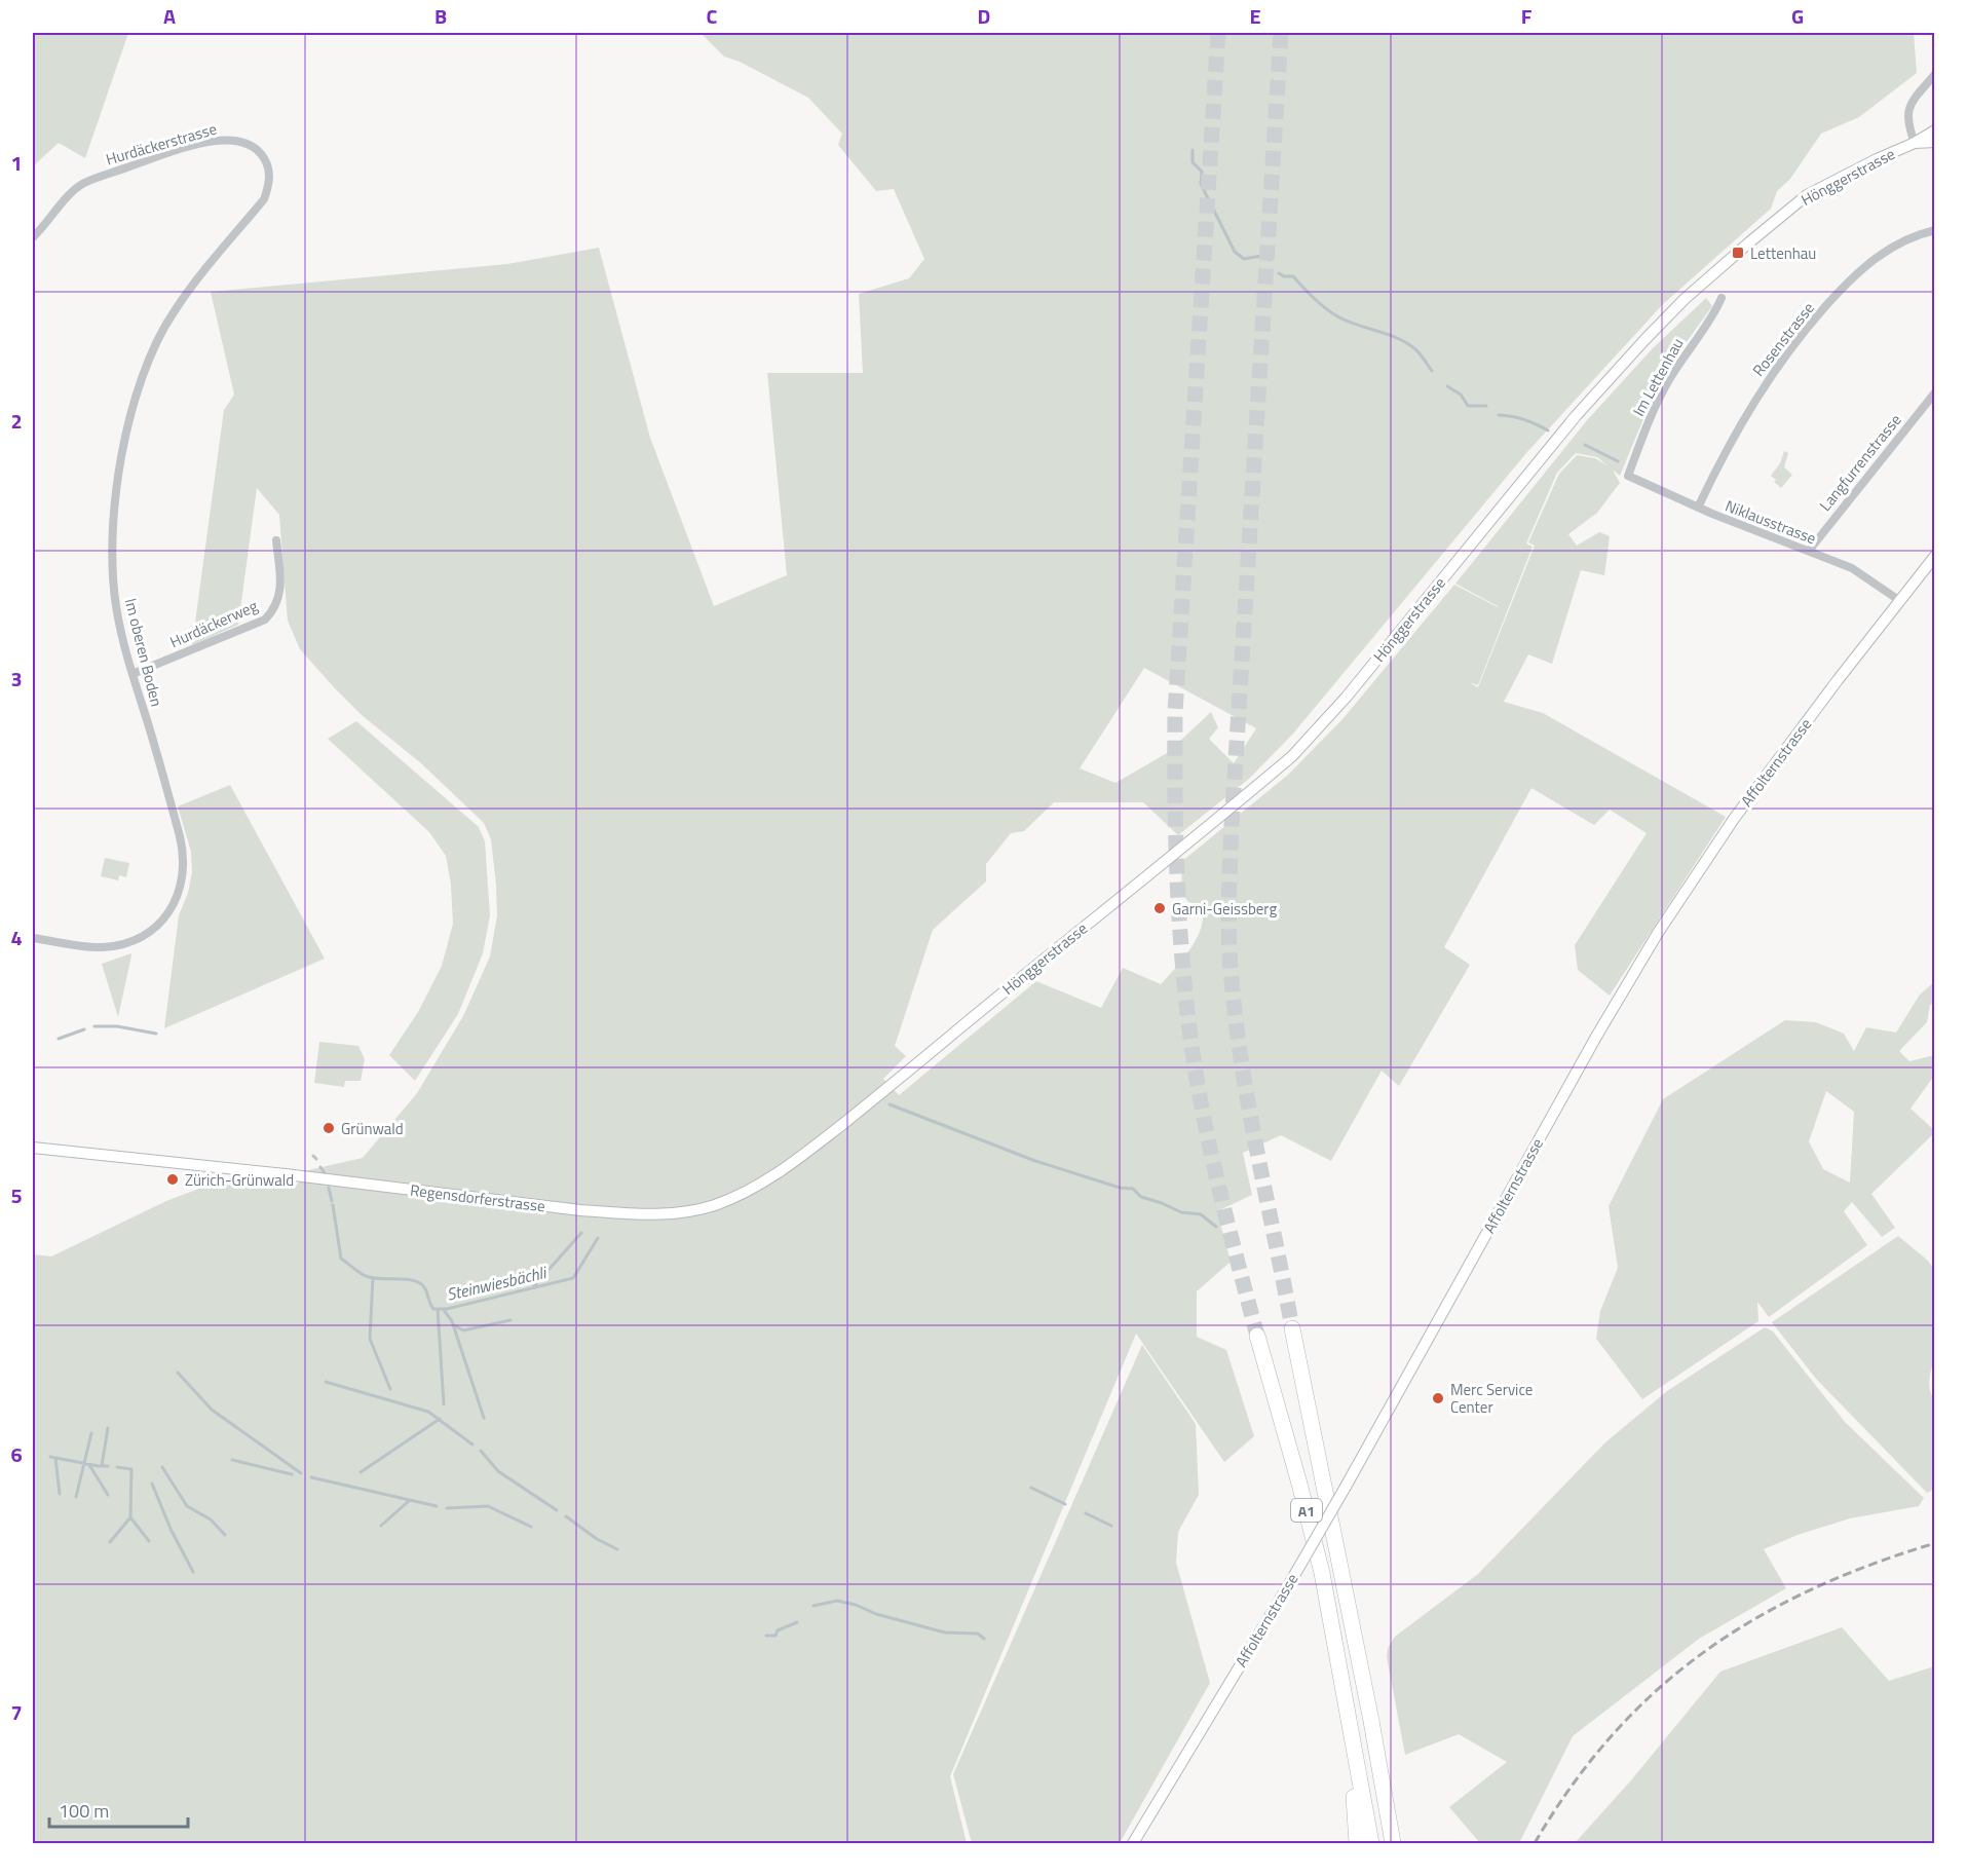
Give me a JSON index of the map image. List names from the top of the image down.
{
  "streets": {
    "highway": ["A1"],
    "main road": ["Hönggerstrasse", "Affolternstrasse", "Regensdorferstrasse"],
    "street": [
      "Hurdäckerstrasse",
      "Rosenstrasse",
      "Im Lettenhau",
      "Langfurrenstrasse",
      "Niklausstrasse",
      "Hurdäckerweg",
      "Im oberen Boden"
    ]
  },
  "crossings": [
    ["Hurdäckerstrasse", "Im oberen Boden"],
    ["Hönggerstrasse", "Regensdorferstrasse"],
    ["Rosenstrasse", "Niklausstrasse"],
    ["Im Lettenhau", "Niklausstrasse"],
    ["Langfurrenstrasse", "Niklausstrasse"],
    ["Niklausstrasse", "Affolternstrasse"],
    ["Hurdäckerweg", "Im oberen Boden"]
  ],
  "water": ["Steinwiesbächli"],
  "places": {
    "transit": ["Lettenhau"],
    "other": [
      "Garni-Geissberg",
      "Grünwald",
      "Zürich-Grünwald",
      "Merc Service Center"
    ]
  },
  "scale_bar": "100 m",
  "grid": {
    "columns": [
      "A",
      "B",
      "C",
      "D",
      "E",
      "F",
      "G"
    ],
    "rows": [
      "1",
      "2",
      "3",
      "4",
      "5",
      "6",
      "7"
    ]
  }
}
